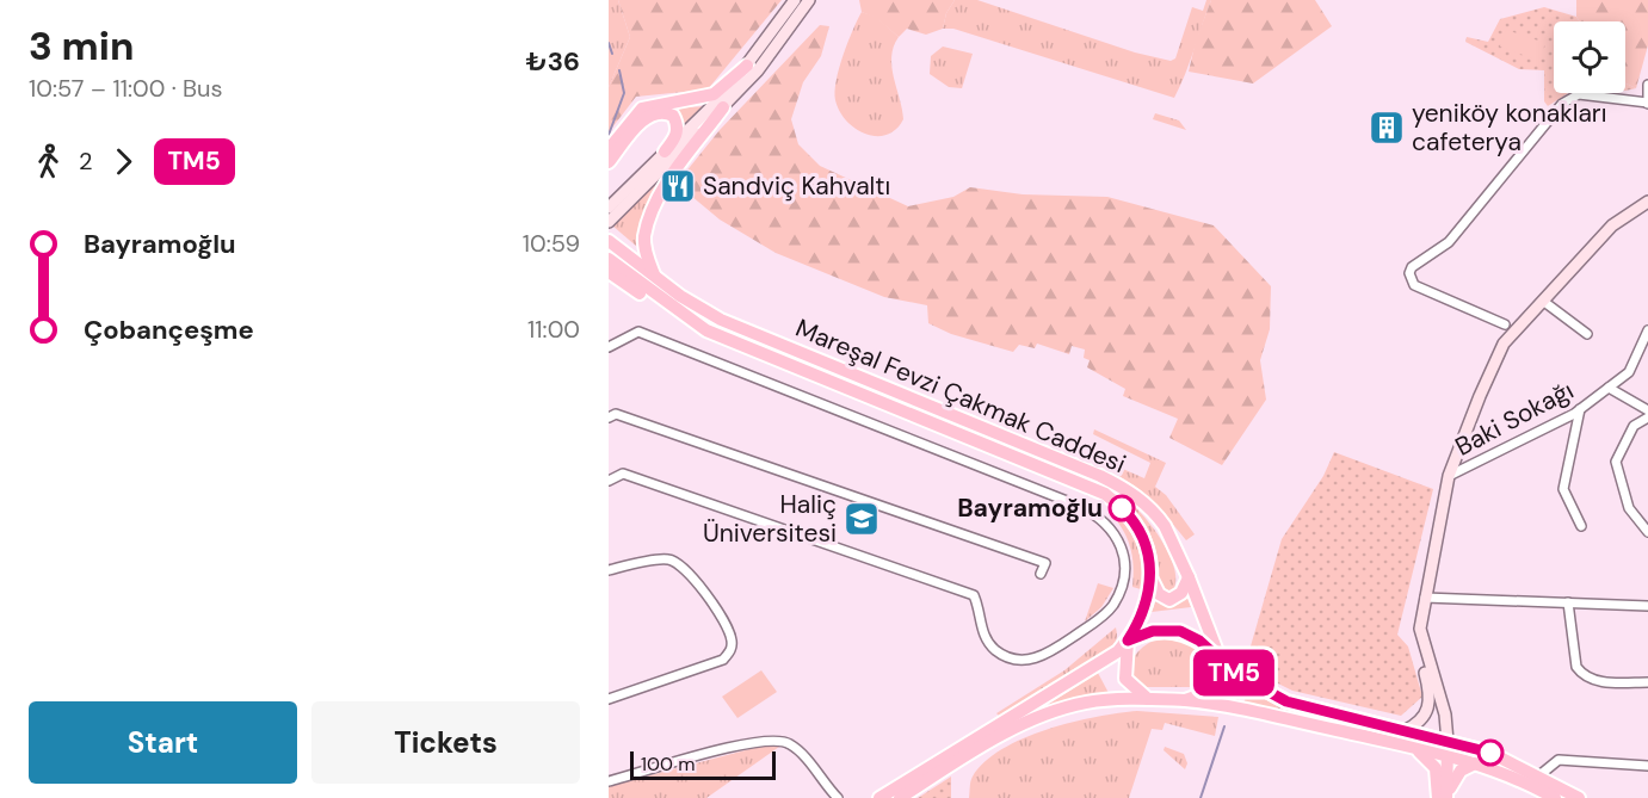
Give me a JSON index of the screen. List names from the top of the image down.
{
  "streets": {
    "main road": ["Mareşal Fevzi Çakmak Caddesi"],
    "street": ["Baki Sokağı"]
  },
  "places": {
    "building": ["yeniköy konakları cafeterya"],
    "restaurant": ["Sandviç Kahvaltı"],
    "other": ["Bayramoğlu"],
    "school or university": ["Haliç Üniversitesi"]
  },
  "lines": ["bus line TM5"],
  "scale_bar": "100 m",
  "page": {
    "heading": ["3 min", "10:57 – 11:00 · Bus", "₺36"],
    "on_map": "TM5",
    "legs": ["2", "TM5"],
    "list": [
      {
        "name": "Bayramoğlu",
        "value": "10:59"
      },
      {
        "name": "Çobançeşme",
        "value": "11:00"
      }
    ],
    "buttons": ["Start", "Tickets"],
    "scale": "100 m"
  }
}
